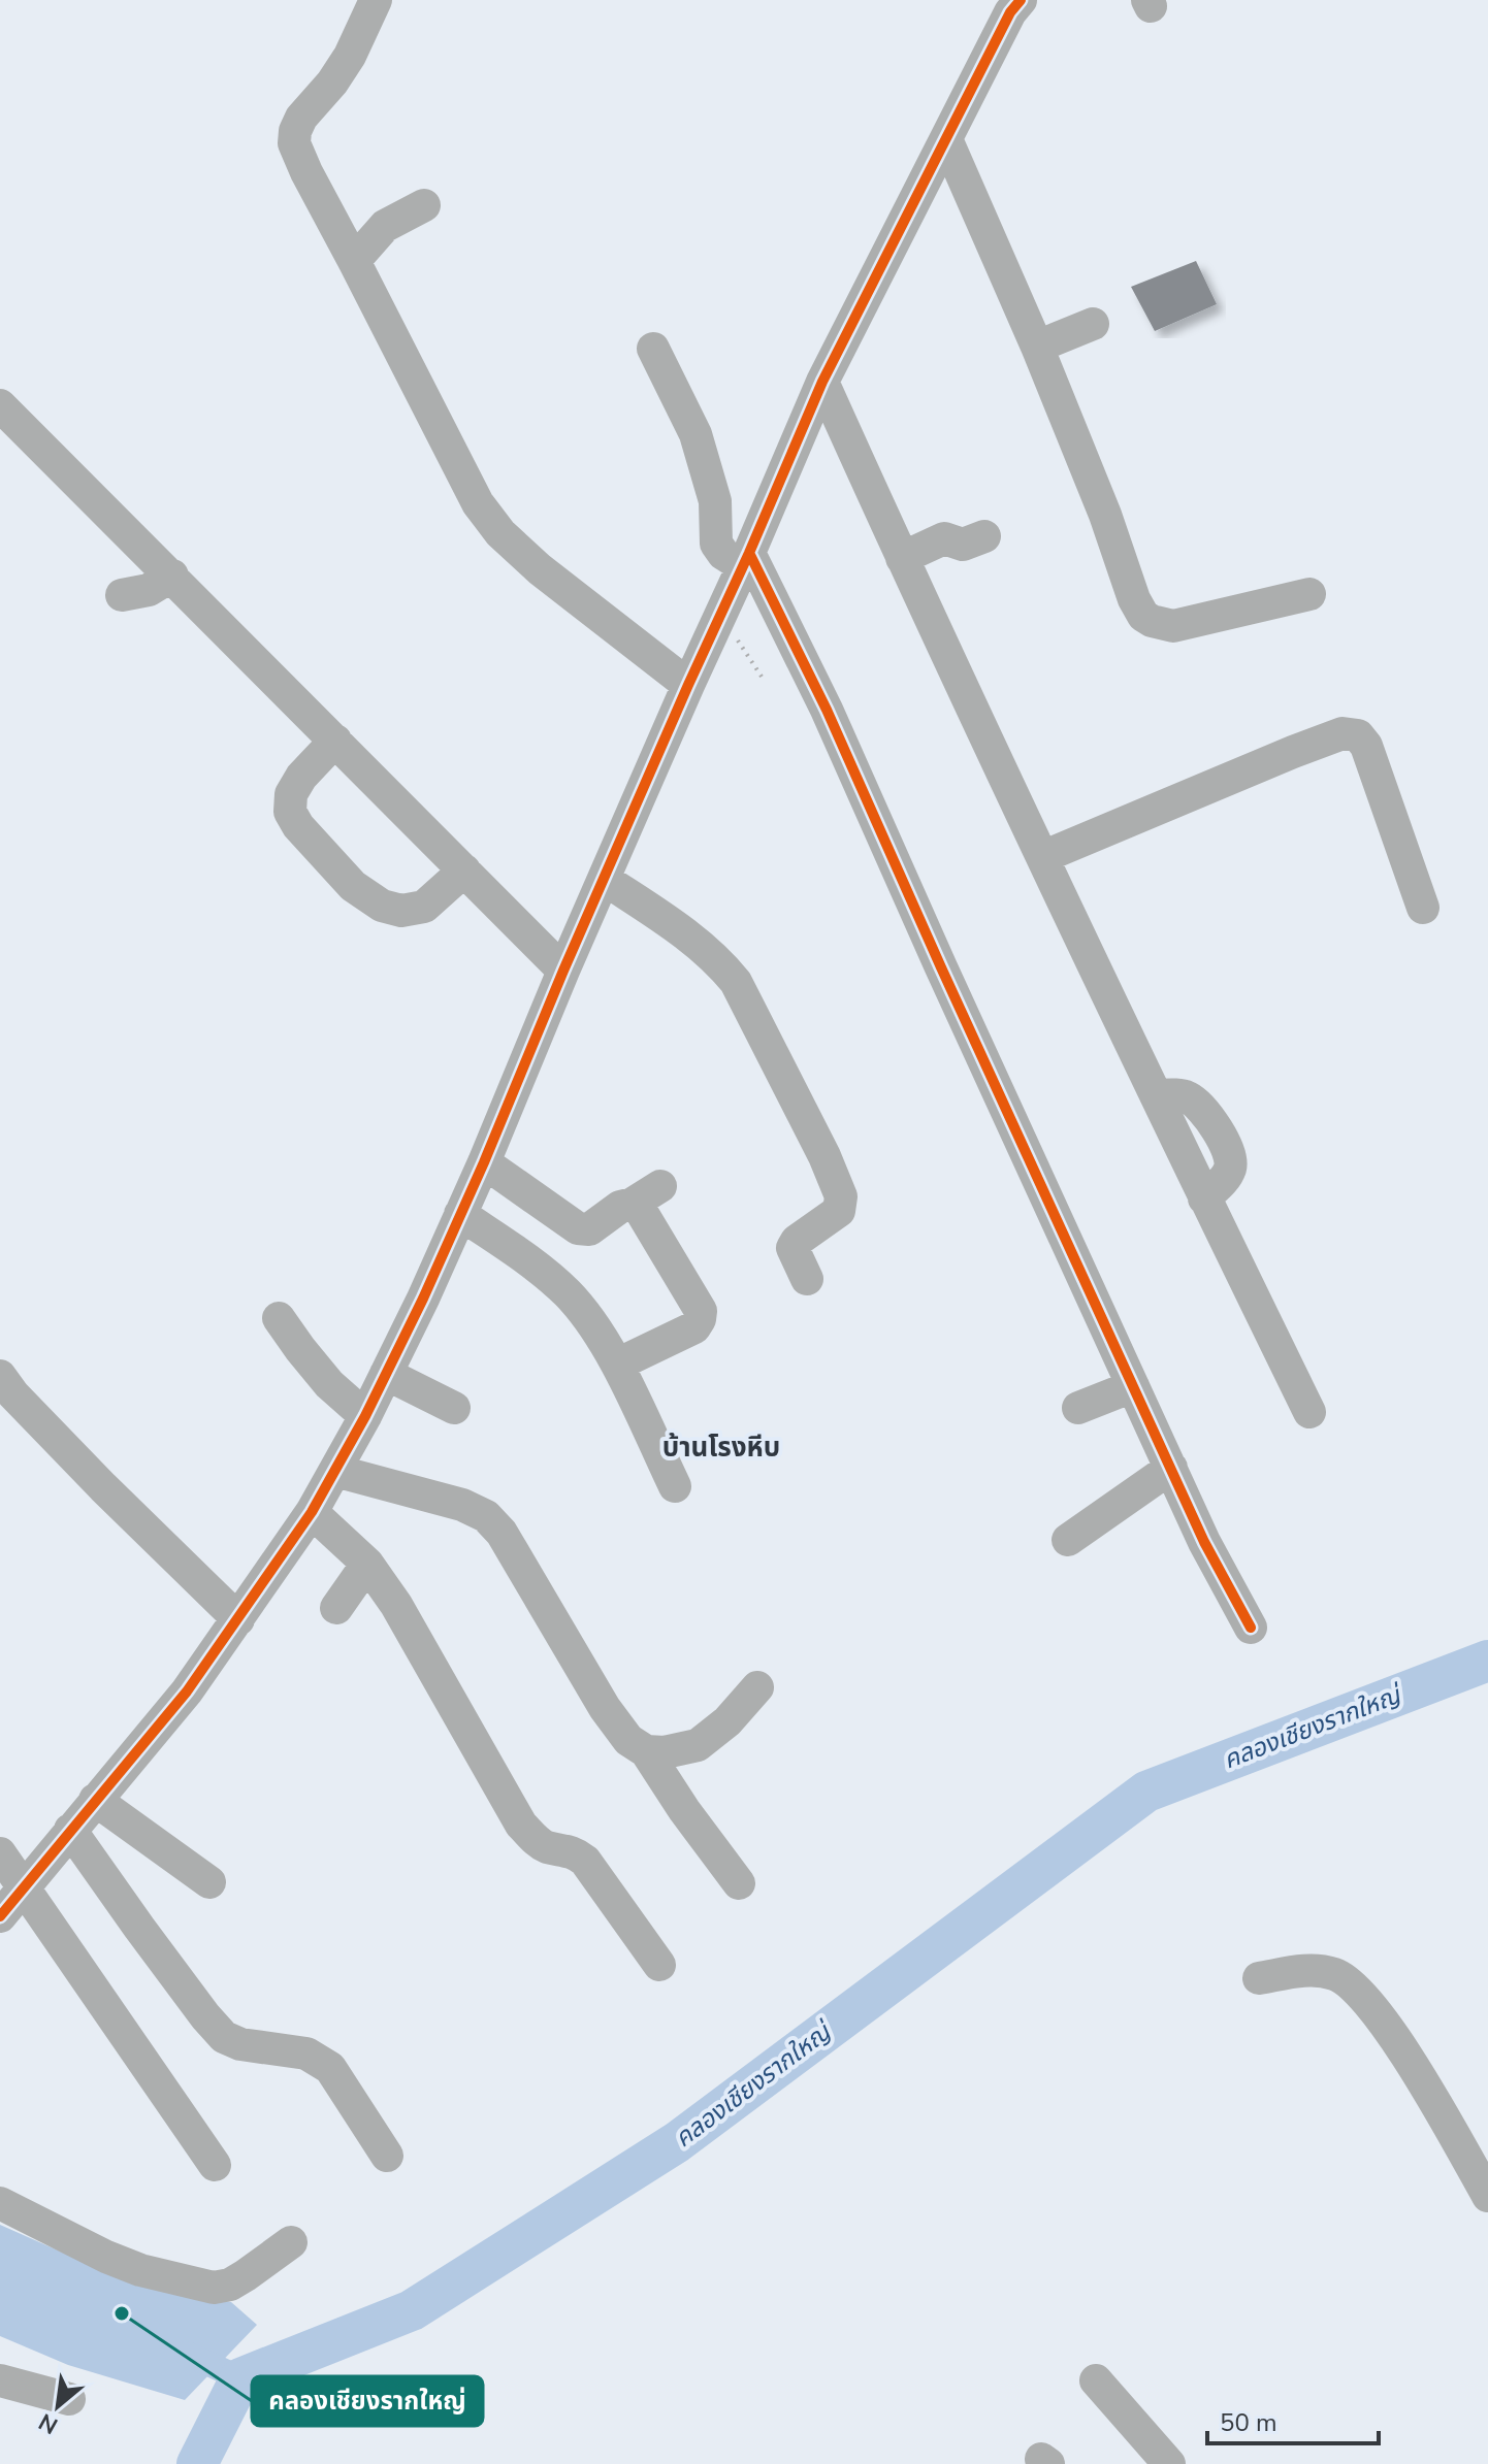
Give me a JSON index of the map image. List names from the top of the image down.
{
  "districts": ["บ้านโรงหีบ"],
  "water": ["คลองเชียงรากใหญ่"],
  "places": ["คลองเชียงรากใหญ่"],
  "scale_bar": "50 m",
  "north": "bottom left"
}
